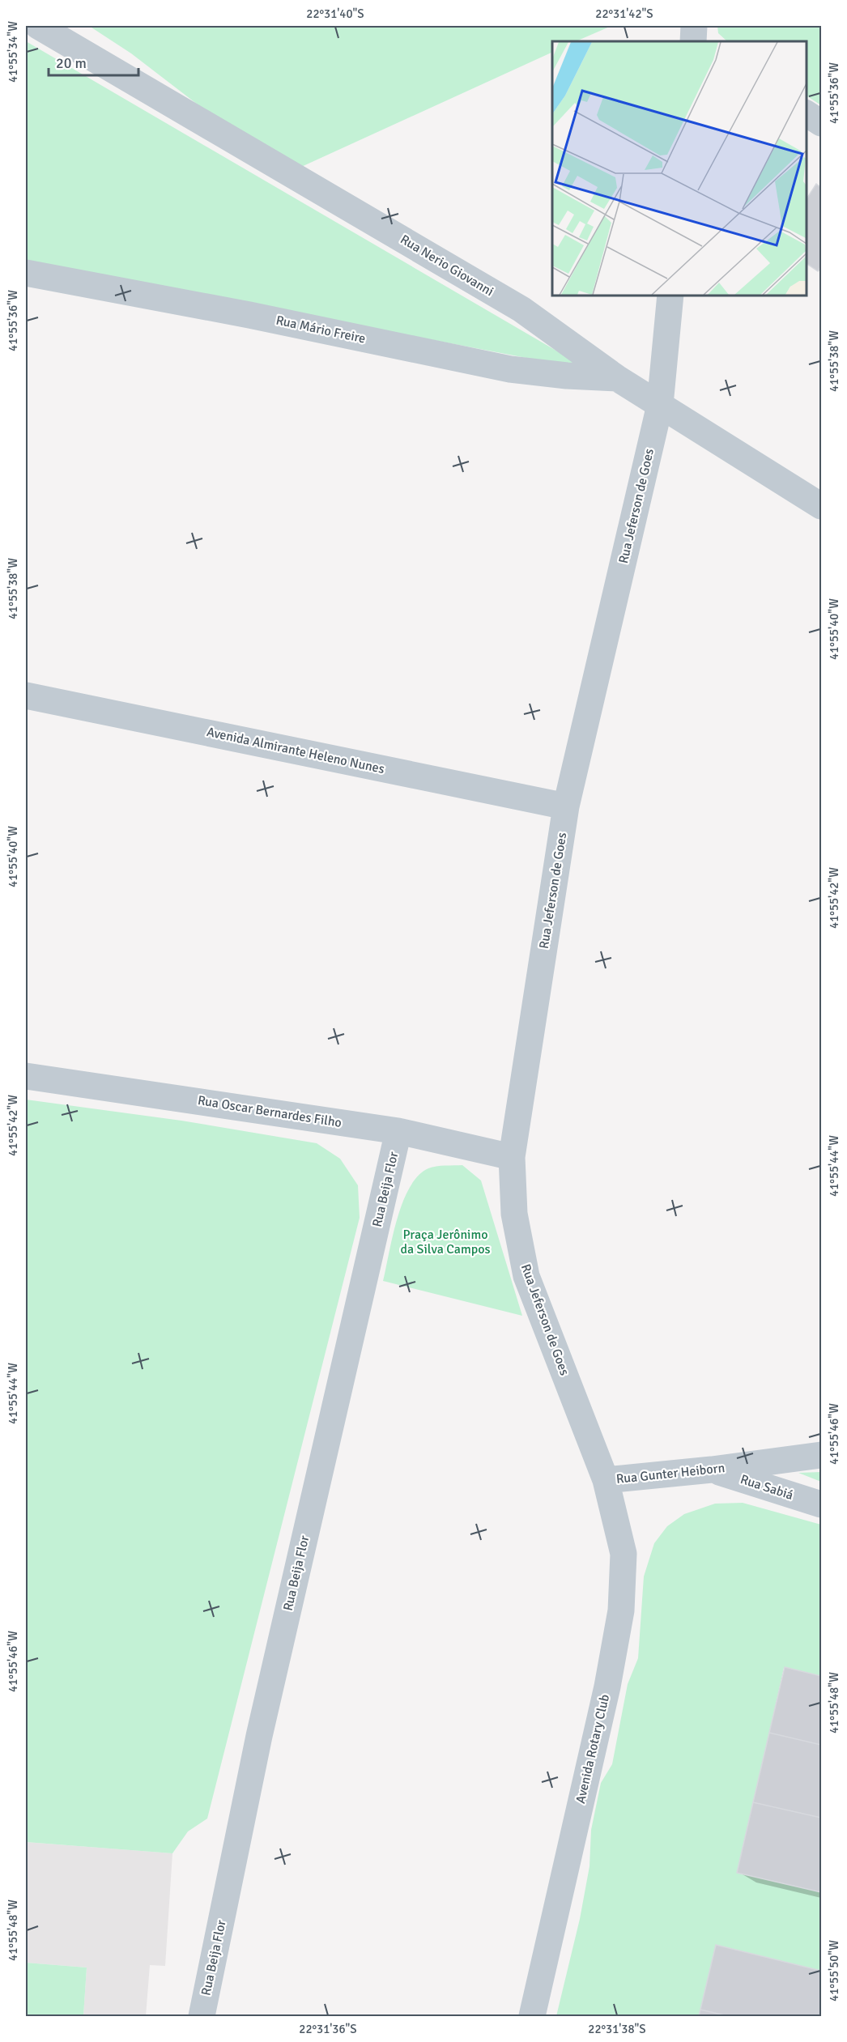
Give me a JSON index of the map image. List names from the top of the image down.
{
  "streets": {
    "street": [
      "Rua Nerio Giovanni",
      "Rua Mário Freire",
      "Rua Jeferson de Goes",
      "Avenida Almirante Heleno Nunes",
      "Rua Oscar Bernardes Filho",
      "Rua Beija Flor",
      "Rua Gunter Heiborn",
      "Rua Sabiá",
      "Avenida Rotary Club"
    ]
  },
  "crossings": [
    ["Rua Nerio Giovanni", "Rua Mário Freire"],
    ["Rua Nerio Giovanni", "Rua Jeferson de Goes"],
    ["Rua Jeferson de Goes", "Avenida Almirante Heleno Nunes"],
    ["Rua Jeferson de Goes", "Rua Oscar Bernardes Filho"],
    ["Rua Jeferson de Goes", "Rua Gunter Heiborn"],
    ["Rua Jeferson de Goes", "Avenida Rotary Club"],
    ["Rua Oscar Bernardes Filho", "Rua Beija Flor"],
    ["Rua Gunter Heiborn", "Rua Sabiá"],
    ["Rua Gunter Heiborn", "Avenida Rotary Club"]
  ],
  "parks": ["Praça Jerônimo da Silva Campos"],
  "scale_bar": "20 m",
  "coordinates": [
    "22°31'40\"S",
    "22°31'42\"S",
    "41°55'34\"W",
    "41°55'36\"W",
    "41°55'38\"W",
    "41°55'40\"W",
    "41°55'42\"W",
    "41°55'44\"W",
    "41°55'46\"W",
    "41°55'48\"W",
    "41°55'50\"W",
    "22°31'36\"S",
    "22°31'38\"S"
  ]
}
